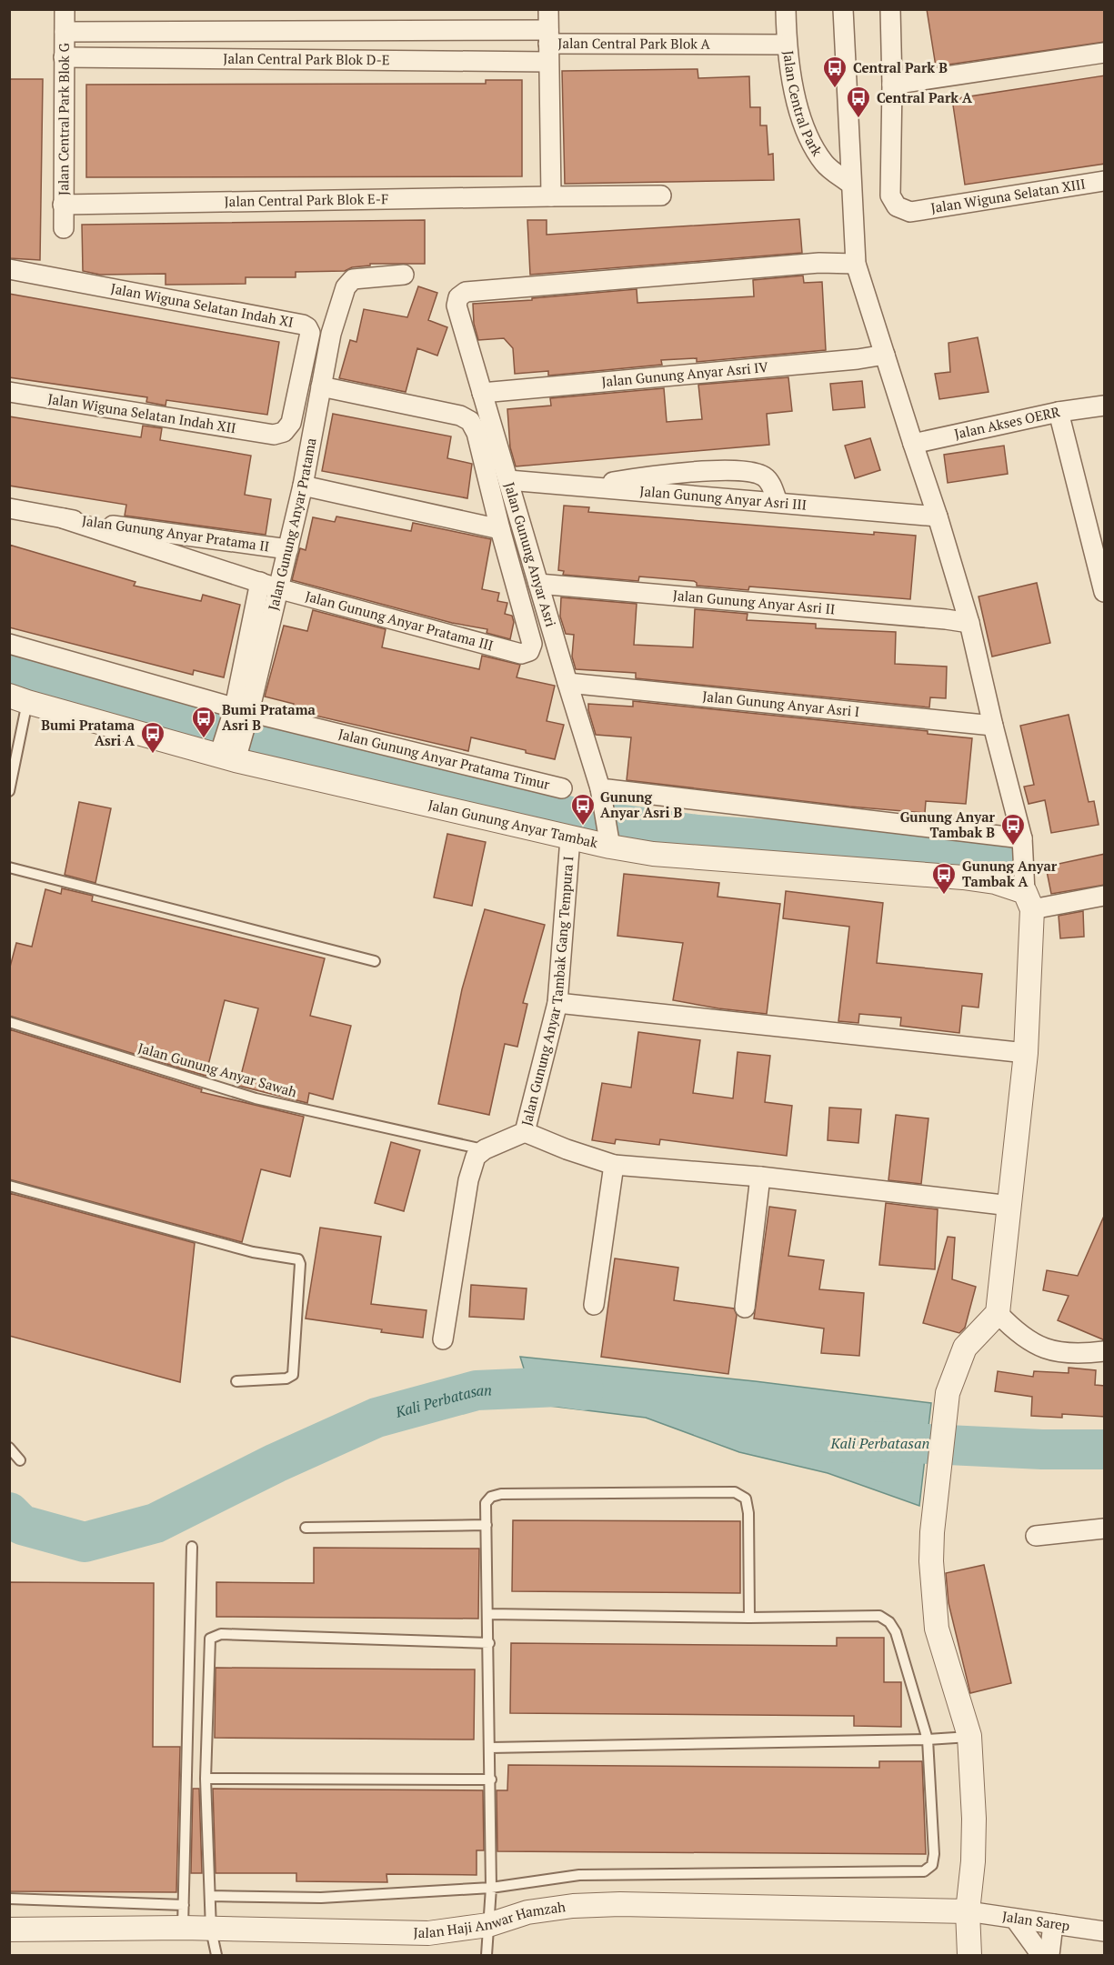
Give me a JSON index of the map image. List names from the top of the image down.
{
  "streets": {
    "street": [
      "Jalan Central Park Blok A",
      "Jalan Central Park Blok D-E",
      "Jalan Central Park",
      "Jalan Central Park Blok G",
      "Jalan Wiguna Selatan XIII",
      "Jalan Central Park Blok E-F",
      "Jalan Wiguna Selatan Indah XI",
      "Jalan Gunung Anyar Asri IV",
      "Jalan Wiguna Selatan Indah XII",
      "Jalan Akses OERR",
      "Jalan Gunung Anyar Asri III",
      "Jalan Gunung Anyar Pratama",
      "Jalan Gunung Anyar Pratama II",
      "Jalan Gunung Anyar Asri",
      "Jalan Gunung Anyar Asri II",
      "Jalan Gunung Anyar Pratama III",
      "Jalan Gunung Anyar Asri I",
      "Jalan Gunung Anyar Pratama Timur",
      "Jalan Gunung Anyar Tambak",
      "Jalan Gunung Anyar Tambak Gang Tempura I",
      "Jalan Haji Anwar Hamzah",
      "Jalan Sarep"
    ],
    "lane": ["Jalan Gunung Anyar Sawah"]
  },
  "crossings": [
    ["Jalan Central Park Blok A", "Jalan Central Park Blok D-E"],
    ["Jalan Central Park Blok A", "Jalan Central Park"],
    ["Jalan Central Park Blok A", "Jalan Central Park Blok E-F"],
    ["Jalan Central Park Blok D-E", "Jalan Central Park Blok G"],
    ["Jalan Central Park Blok G", "Jalan Central Park Blok E-F"],
    ["Jalan Wiguna Selatan Indah XI", "Jalan Wiguna Selatan Indah XII"],
    ["Jalan Gunung Anyar Asri IV", "Jalan Gunung Anyar Asri"],
    ["Jalan Gunung Anyar Asri III", "Jalan Gunung Anyar Asri"],
    ["Jalan Gunung Anyar Pratama", "Jalan Gunung Anyar Pratama II"],
    ["Jalan Gunung Anyar Pratama", "Jalan Gunung Anyar Pratama III"],
    ["Jalan Gunung Anyar Pratama", "Jalan Gunung Anyar Pratama Timur"],
    ["Jalan Gunung Anyar Pratama", "Jalan Gunung Anyar Tambak"],
    ["Jalan Gunung Anyar Pratama II", "Jalan Gunung Anyar Pratama III"],
    ["Jalan Gunung Anyar Asri", "Jalan Gunung Anyar Asri II"],
    ["Jalan Gunung Anyar Asri", "Jalan Gunung Anyar Asri I"],
    ["Jalan Gunung Anyar Asri", "Jalan Gunung Anyar Tambak"],
    ["Jalan Gunung Anyar Pratama Timur", "Jalan Gunung Anyar Tambak"],
    ["Jalan Gunung Anyar Tambak", "Jalan Gunung Anyar Tambak Gang Tempura I"],
    ["Jalan Gunung Anyar Tambak Gang Tempura I", "Jalan Gunung Anyar Sawah"],
    ["Jalan Haji Anwar Hamzah", "Jalan Sarep"]
  ],
  "water": ["Kali Perbatasan"],
  "places": {
    "bus stop": [
      "Central Park B",
      "Central Park A",
      "Bumi Pratama Asri B",
      "Bumi Pratama Asri A",
      "Gunung Anyar Asri B",
      "Gunung Anyar Tambak B",
      "Gunung Anyar Tambak A"
    ]
  }
}
